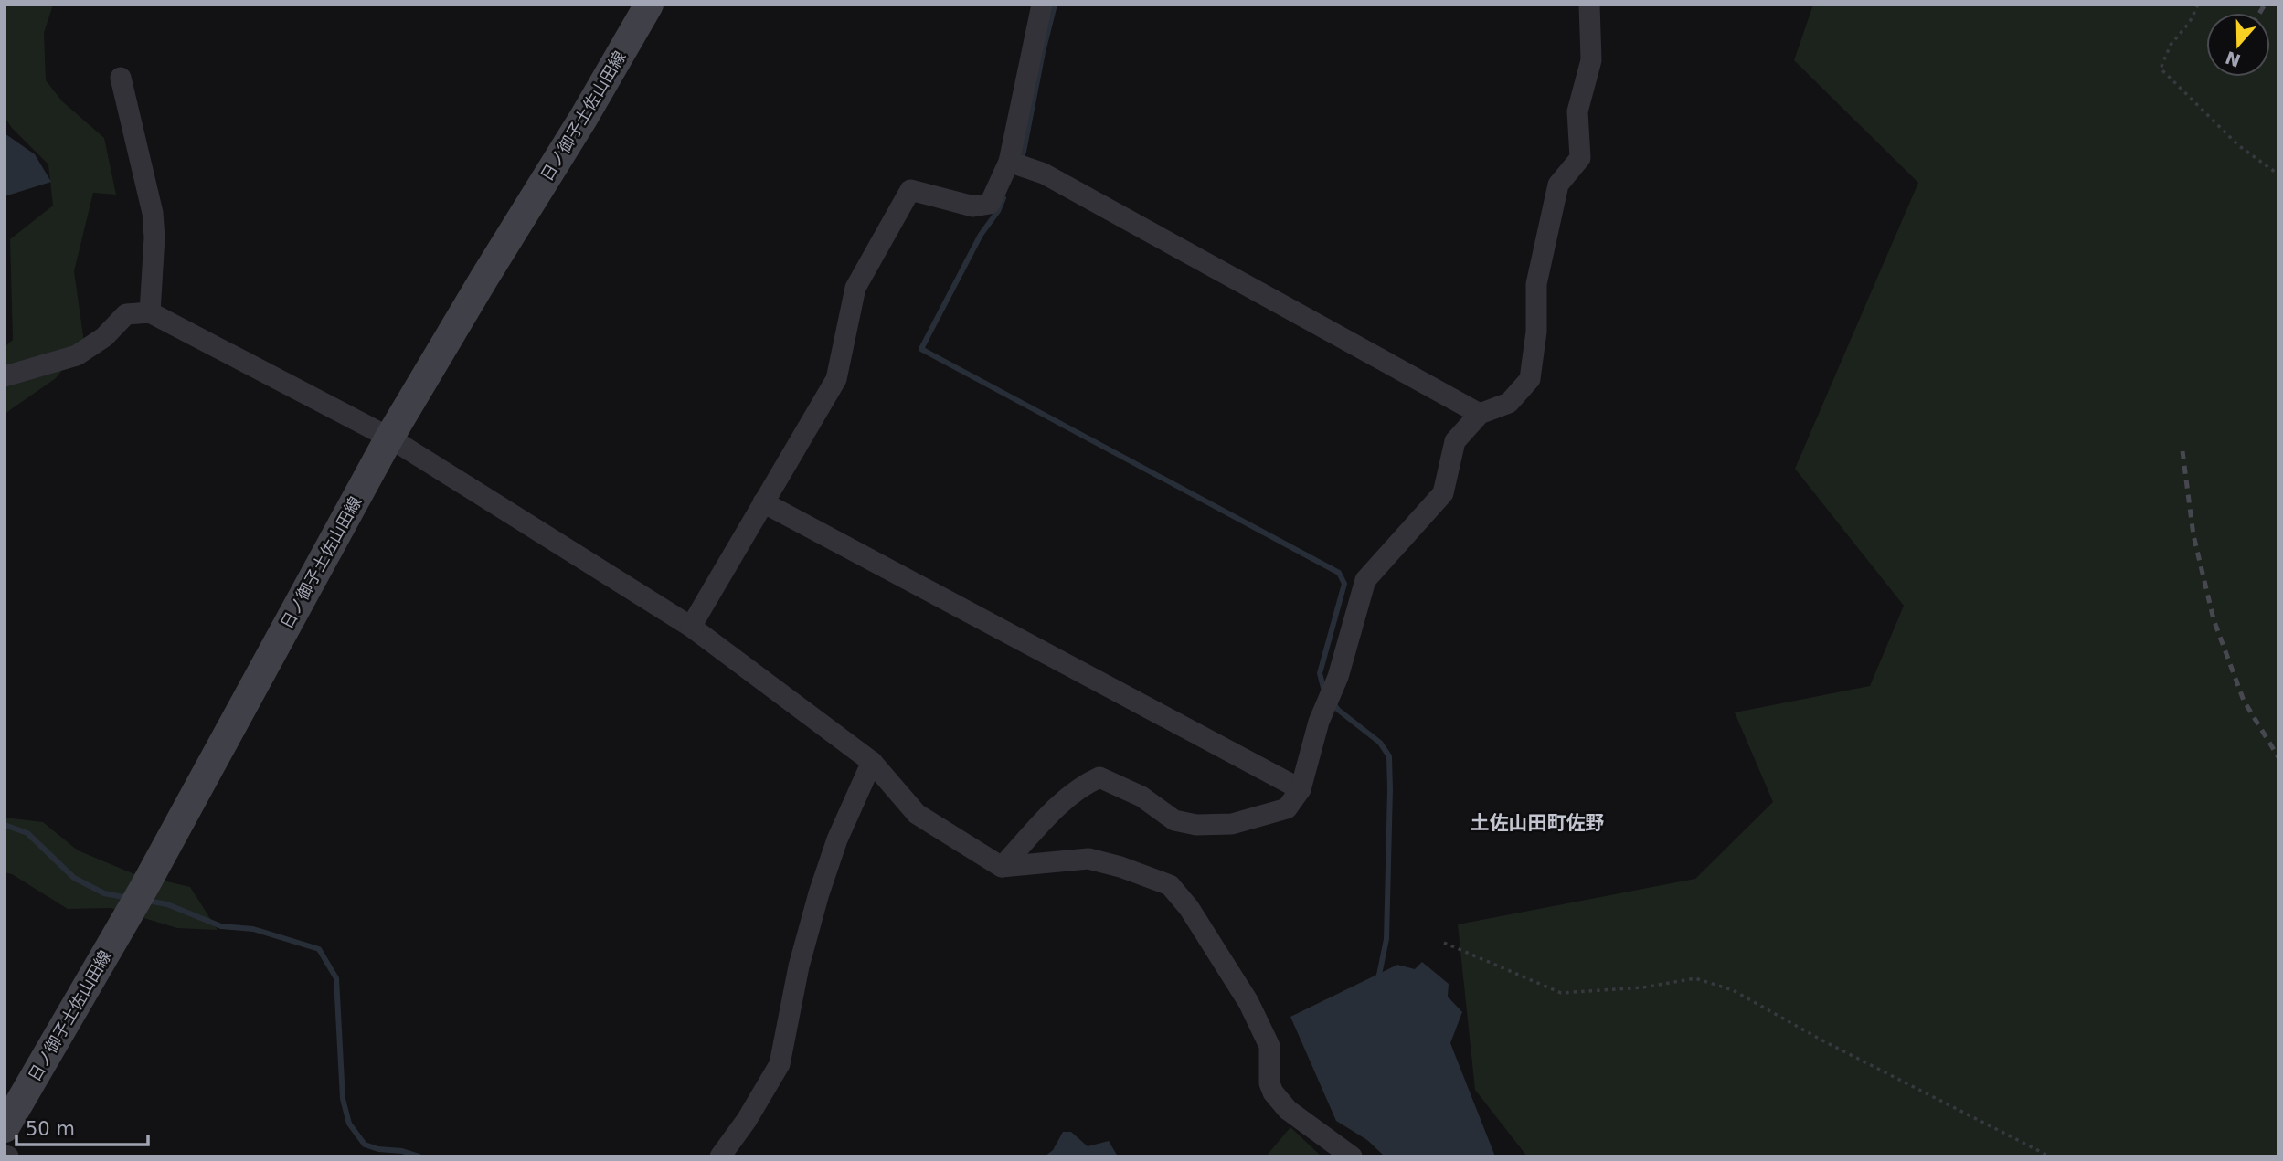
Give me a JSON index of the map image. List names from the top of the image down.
{
  "streets": {
    "main road": ["日ノ御子土佐山田線"]
  },
  "districts": ["土佐山田町佐野"],
  "scale_bar": "50 m",
  "north": "bottom"
}
